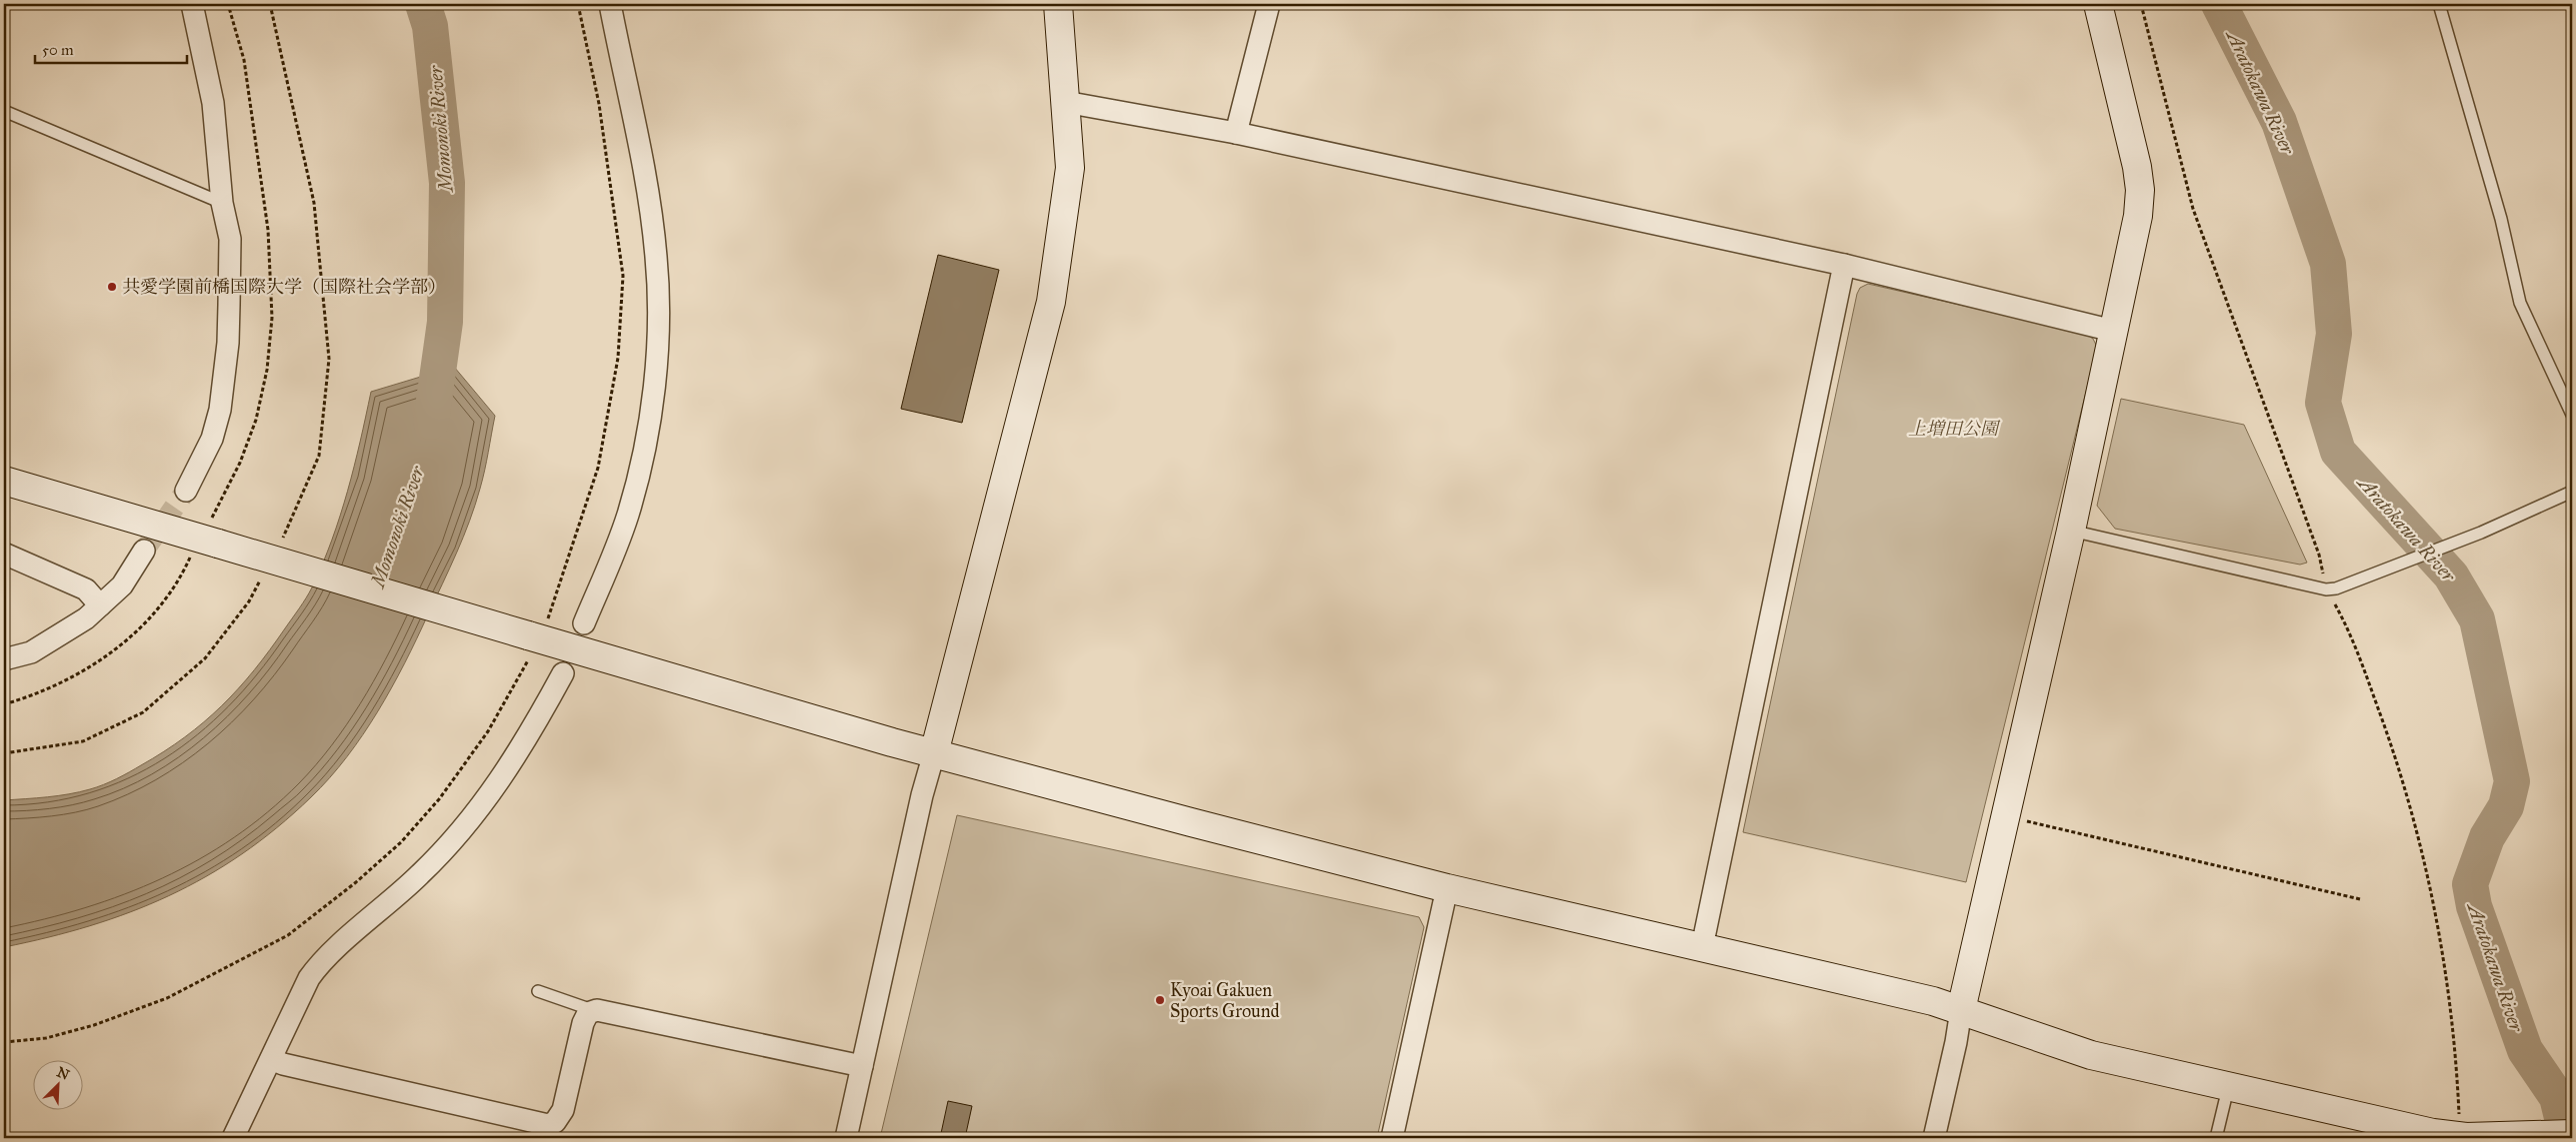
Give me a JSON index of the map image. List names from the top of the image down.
{
  "water": ["Aratokawa River", "Momonoki River"],
  "parks": ["上増田公園"],
  "places": ["共愛学園前橋国際大学（国際社会学部）", "Kyoai Gakuen Sports Ground"],
  "scale_bar": "50 m",
  "north": "top right"
}
